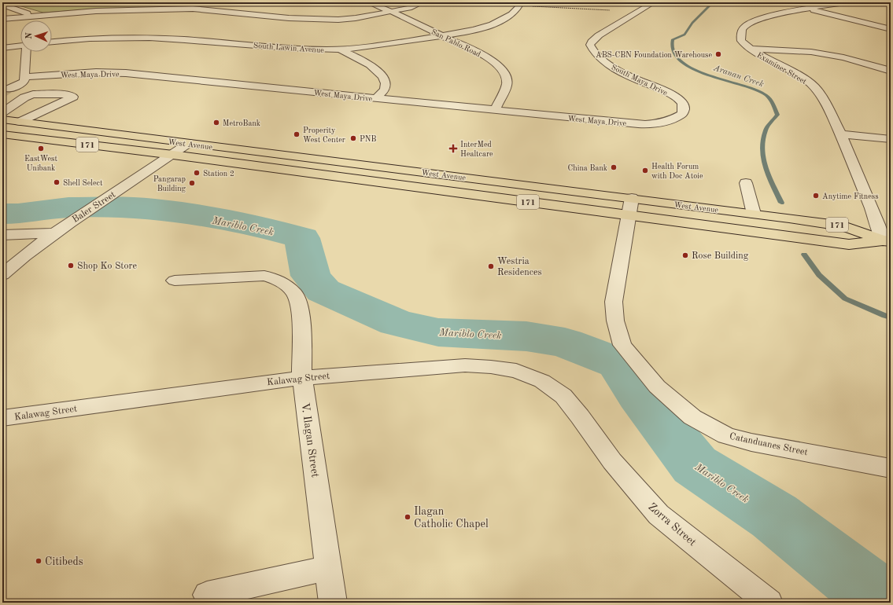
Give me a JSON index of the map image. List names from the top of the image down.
{
  "streets": {
    "main road": ["West Avenue", "171"],
    "street": [
      "San Pablo Road",
      "South Lawin Avenue",
      "Examiner Street",
      "West Maya Drive",
      "South Maya Drive",
      "Baler Street",
      "Kalawag Street",
      "V. Ilagan Street",
      "Catanduanes Street",
      "Zorra Street"
    ]
  },
  "crossings": [
    ["San Pablo Road", "South Lawin Avenue"],
    ["San Pablo Road", "West Maya Drive"],
    ["Examiner Street", "West Avenue"],
    ["West Maya Drive", "South Maya Drive"],
    ["West Avenue", "Baler Street"],
    ["West Avenue", "Catanduanes Street"],
    ["Kalawag Street", "V. Ilagan Street"],
    ["Kalawag Street", "Zorra Street"]
  ],
  "water": ["Aranan Creek", "Mariblo Creek"],
  "places": {
    "other": [
      "ABS-CBN Foundation Warehouse",
      "MetroBank",
      "Properity West Center",
      "PNB",
      "EastWest Unibank",
      "China Bank",
      "Health Forum with Doc Atoie",
      "Station 2",
      "Shell Select",
      "Pangarap Building",
      "Anytime Fitness",
      "Rose Building",
      "Shop Ko Store",
      "Westria Residences",
      "Ilagan Catholic Chapel",
      "Citibeds"
    ],
    "health": ["InterMed Healtcare"]
  },
  "north": "left"
}
